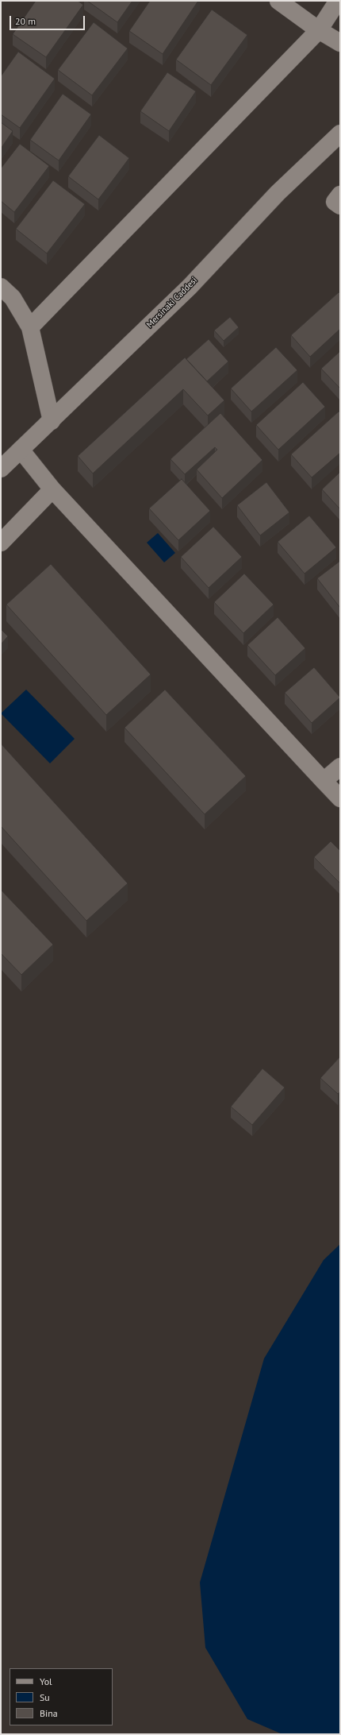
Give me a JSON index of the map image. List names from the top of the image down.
{
  "streets": {
    "street": ["Mersinaki Caddesi"]
  },
  "legend": ["Yol", "Su", "Bina"],
  "scale_bar": "20 m"
}
